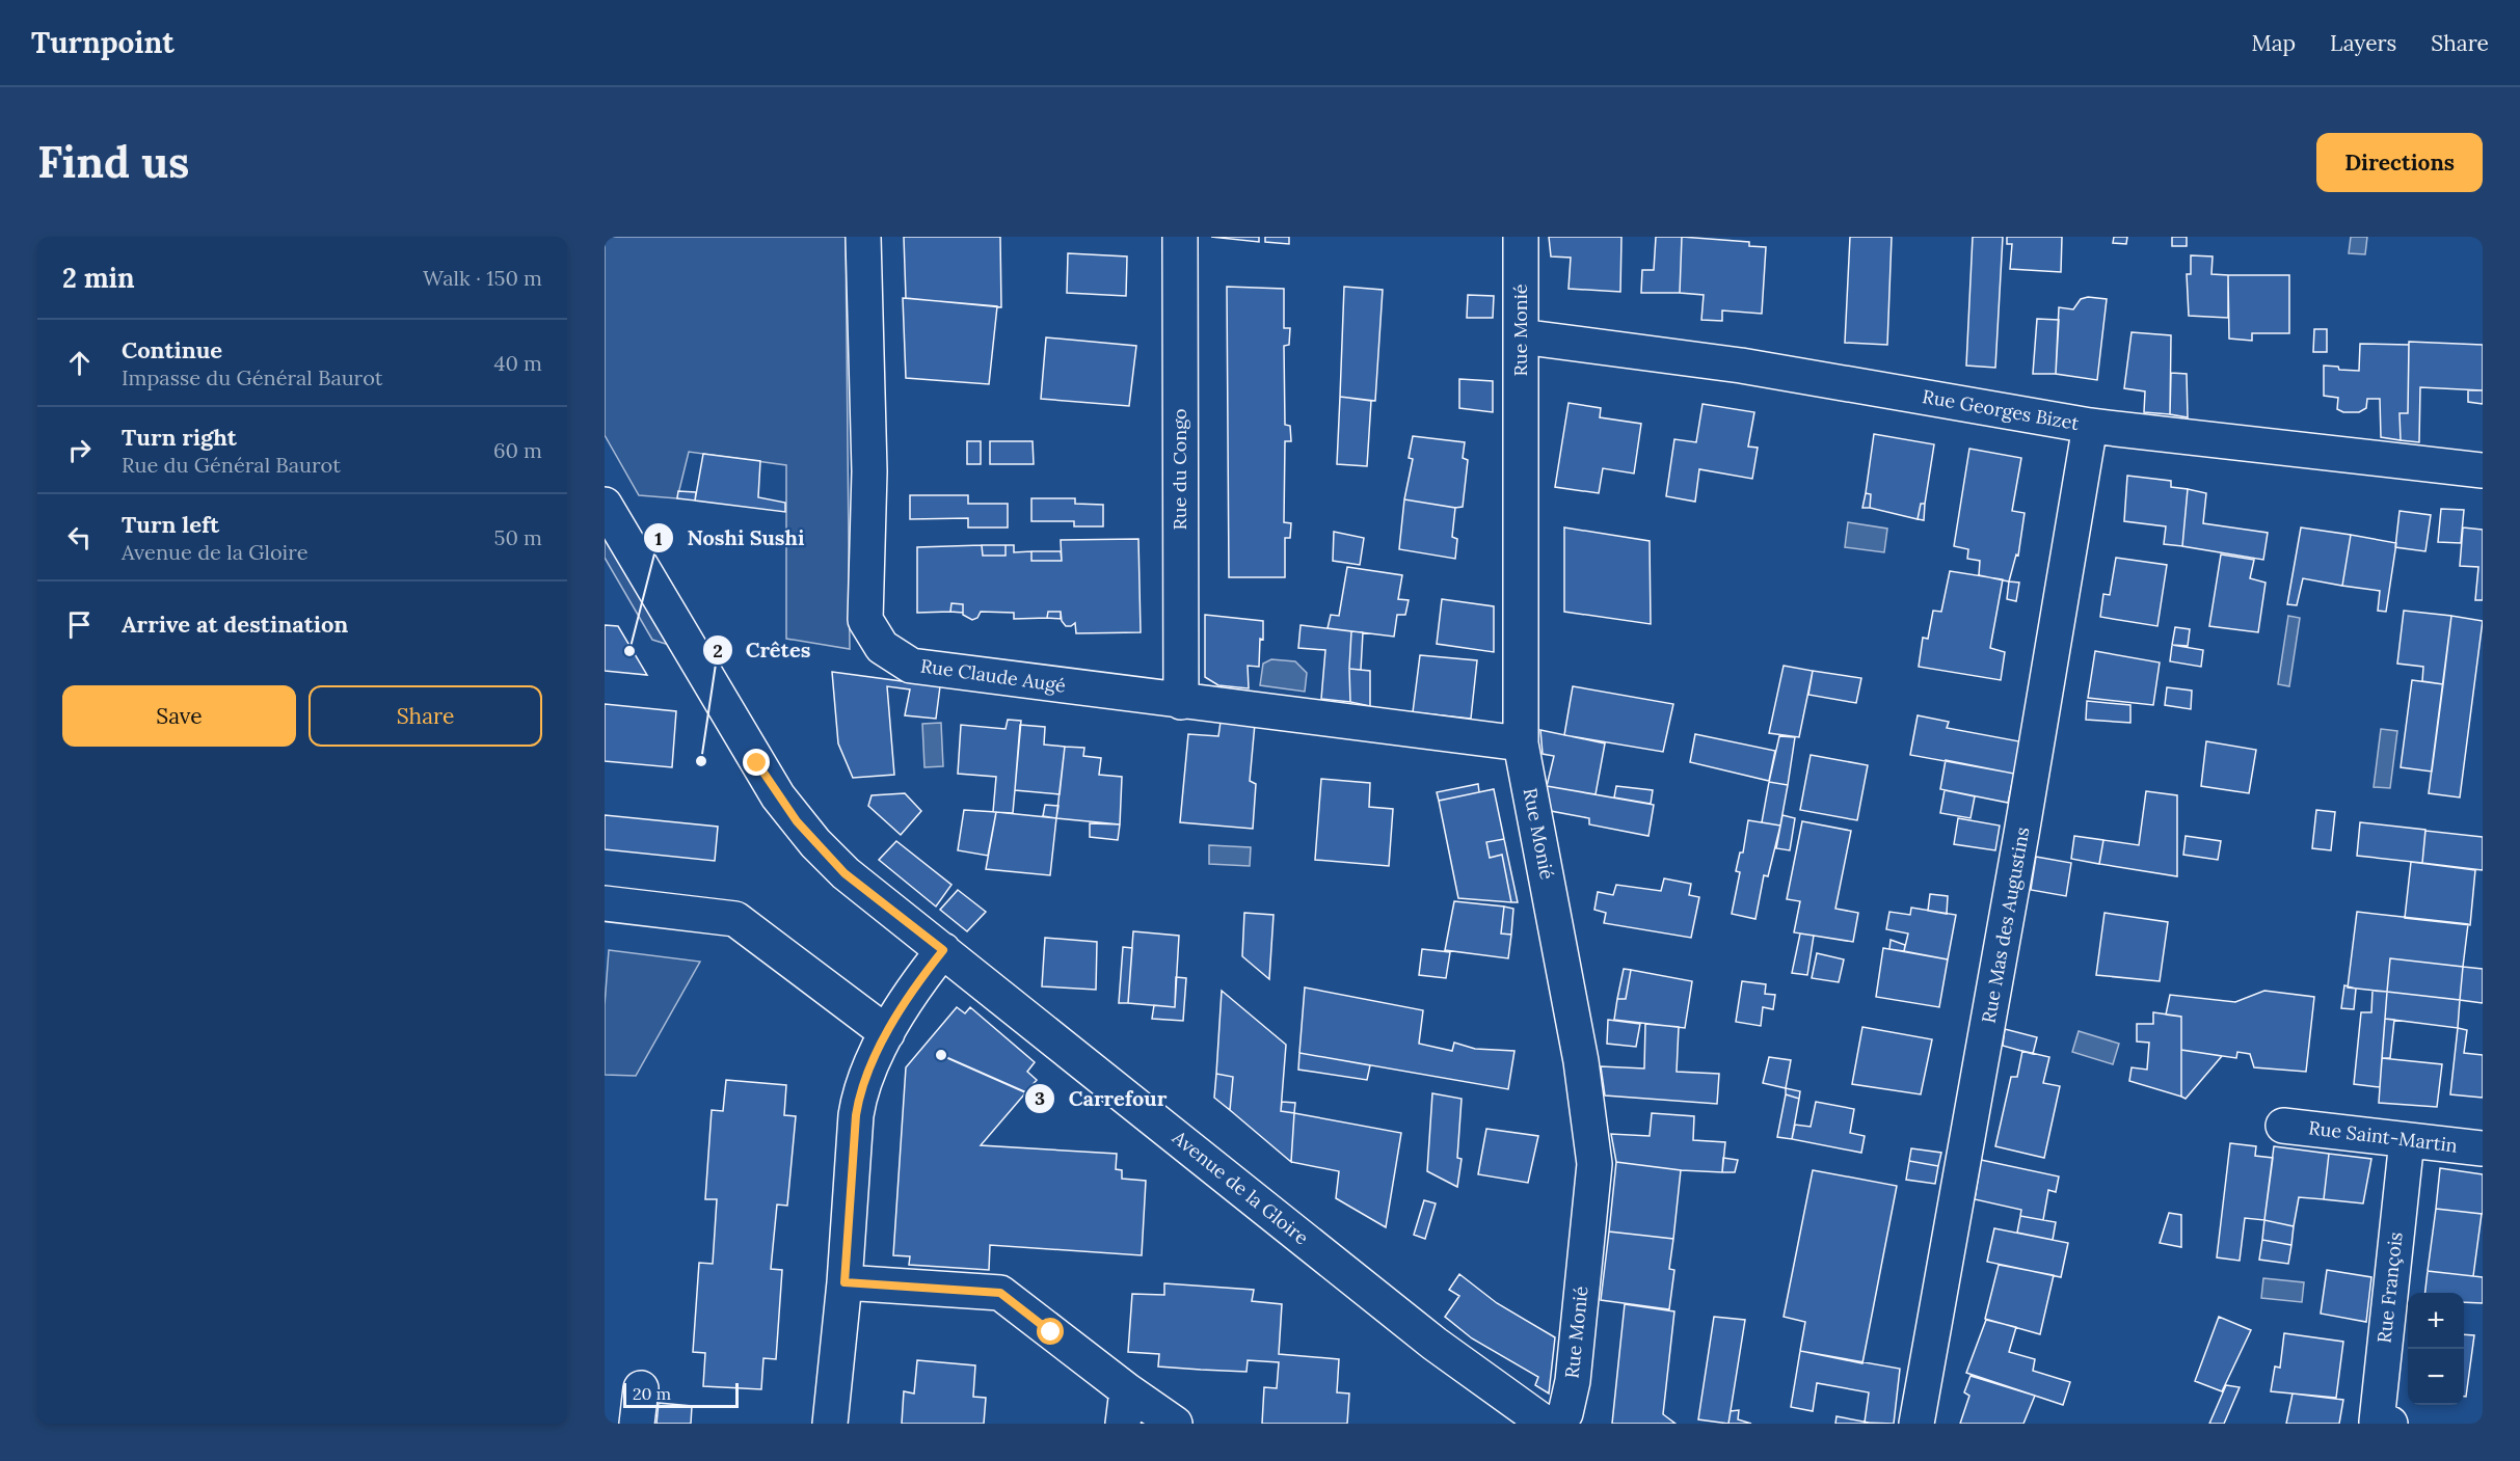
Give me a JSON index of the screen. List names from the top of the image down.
{
  "streets": {
    "street": [
      "Rue Monié",
      "Rue Georges Bizet",
      "Rue du Congo",
      "Rue Claude Augé",
      "Rue Mas des Augustins",
      "Rue Saint-Martin",
      "Avenue de la Gloire",
      "Rue François"
    ]
  },
  "crossings": [
    ["Rue Monié", "Rue Georges Bizet"],
    ["Rue Monié", "Rue Claude Augé"],
    ["Rue Georges Bizet", "Rue Mas des Augustins"],
    ["Rue du Congo", "Rue Claude Augé"],
    ["Rue Saint-Martin", "Rue François"]
  ],
  "places": ["Noshi Sushi", "Crêtes", "Carrefour"],
  "scale_bar": "20 m",
  "page": {
    "header": "Turnpoint",
    "nav": ["Map", "Layers", "Share"],
    "buttons": [
      "Directions",
      ["Save", "Share"]
    ],
    "title": "Find us",
    "heading": ["2 min", "Walk · 150 m"],
    "list": [
      ["Continue", "Impasse du Général Baurot", "40 m"],
      ["Turn right", "Rue du Général Baurot", "60 m"],
      ["Turn left", "Avenue de la Gloire", "50 m"],
      "Arrive at destination"
    ],
    "map_buttons": ["+", "−"],
    "scale": "20 m"
  }
}
